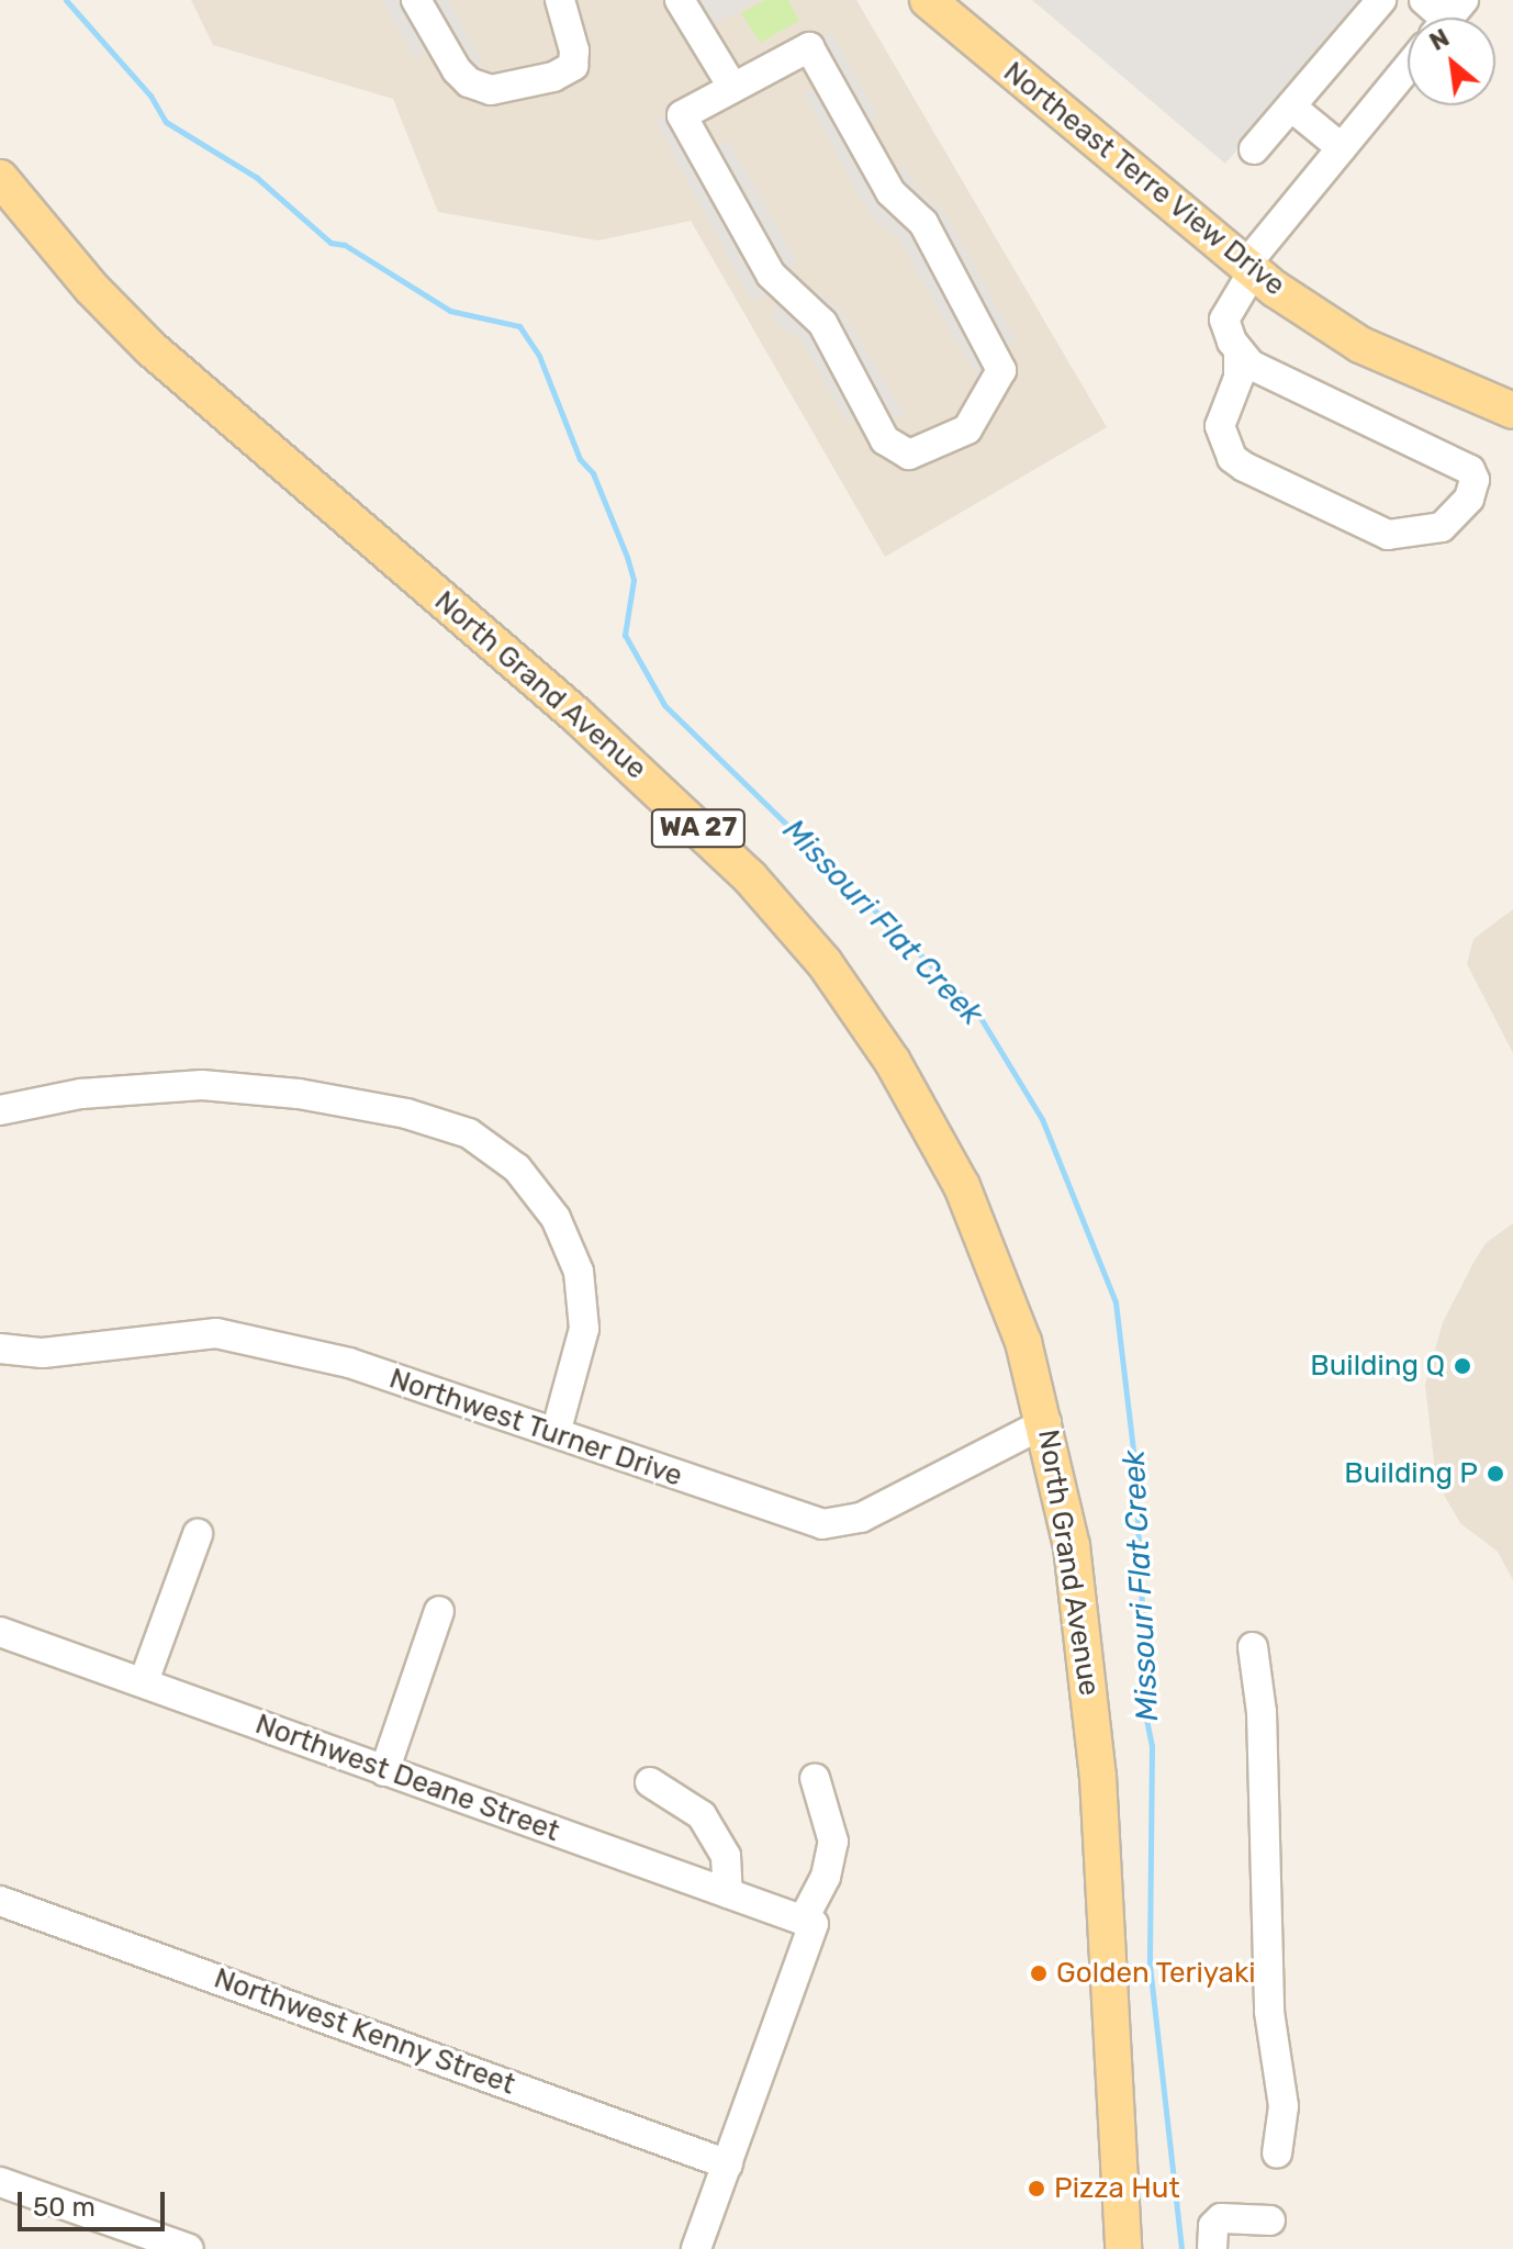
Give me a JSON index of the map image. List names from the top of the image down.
{
  "streets": {
    "main road": ["Northeast Terre View Drive", "North Grand Avenue", "WA 27"],
    "street": ["Northwest Turner Drive", "Northwest Deane Street", "Northwest Kenny Street"]
  },
  "crossings": [
    ["North Grand Avenue", "Northwest Turner Drive"]
  ],
  "water": ["Missouri Flat Creek"],
  "places": [
    "Building Q",
    "Building P",
    "Golden Teriyaki",
    "Pizza Hut"
  ],
  "scale_bar": "50 m",
  "north": "top left"
}
